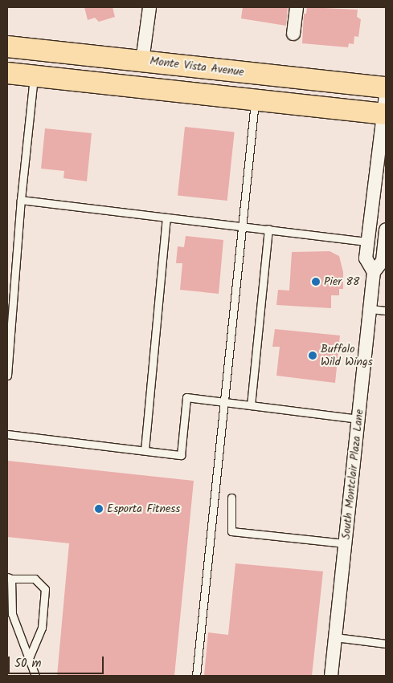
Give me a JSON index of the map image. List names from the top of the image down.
{
  "streets": {
    "main road": ["Monte Vista Avenue"],
    "street": ["South Montclair Plaza Lane"]
  },
  "places": ["Pier 88", "Buffalo Wild Wings", "Esporta Fitness"],
  "scale_bar": "50 m"
}
